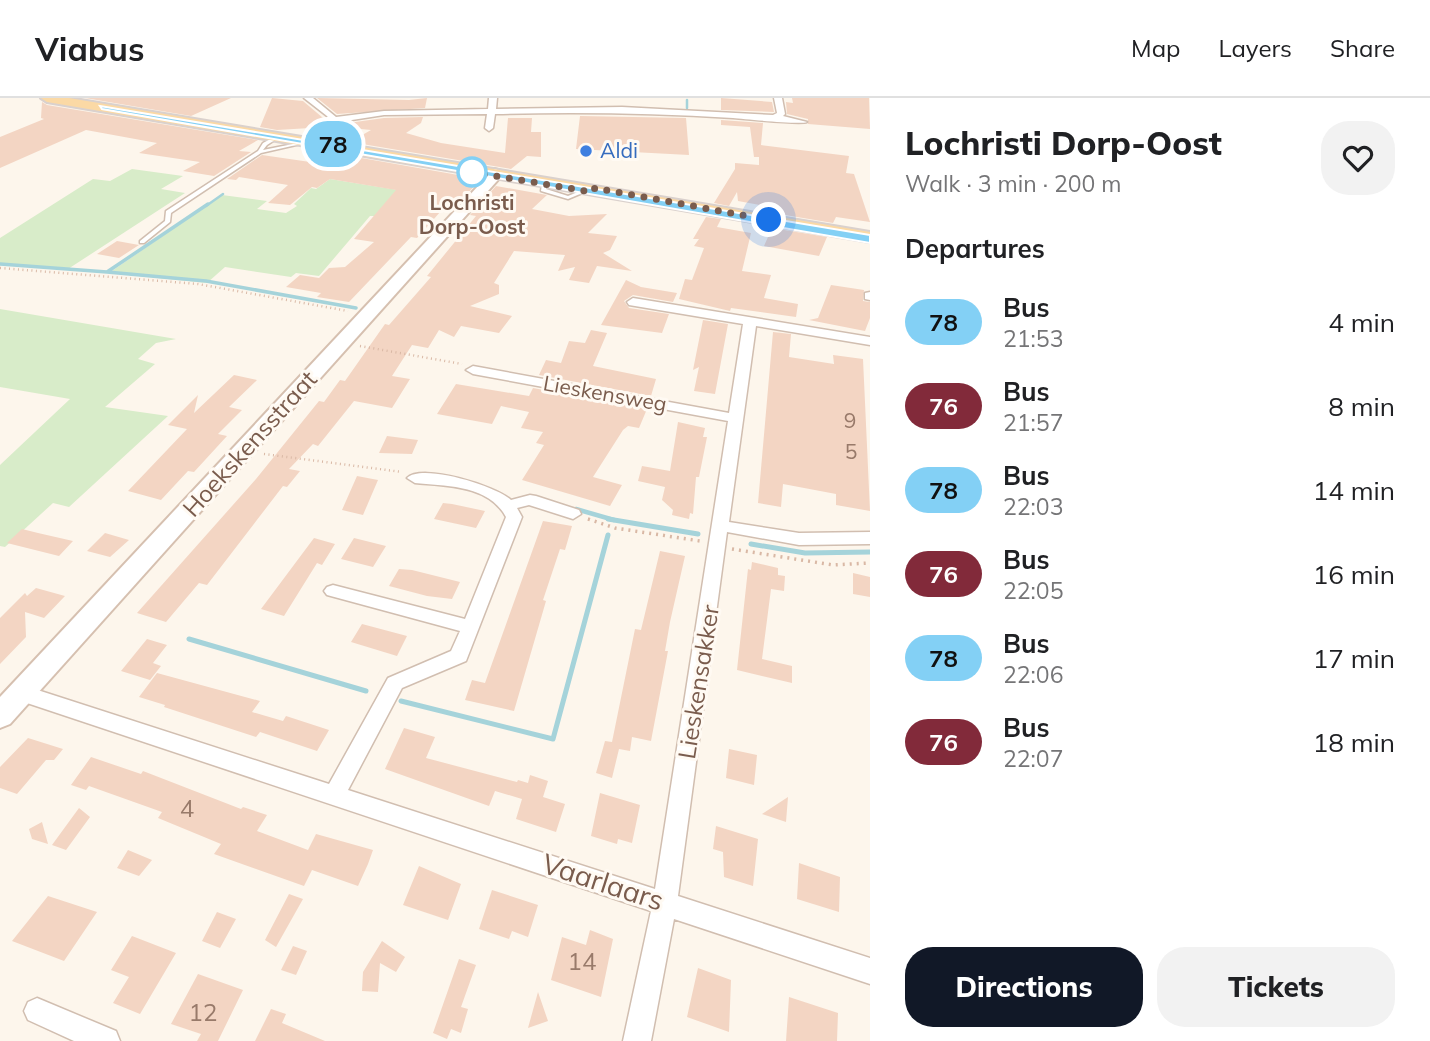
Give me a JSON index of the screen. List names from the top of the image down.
{
  "streets": {
    "street": [
      "Lieskensweg",
      "Hoekskensstraat",
      "Lieskensakker",
      "Vaarlaars"
    ]
  },
  "crossings": [
    ["Lieskensweg", "Lieskensakker"],
    ["Hoekskensstraat", "Vaarlaars"],
    ["Lieskensakker", "Vaarlaars"]
  ],
  "places": ["Aldi", "Lochristi Dorp-Oost"],
  "lines": ["bus line 78"],
  "house_numbers": [
    "9",
    "5",
    "4",
    "14",
    "12"
  ],
  "page": {
    "header": "Viabus",
    "nav": ["Map", "Layers", "Share"],
    "on_map": "78",
    "heading": [
      ["Lochristi Dorp-Oost", "Walk · 3 min · 200 m"],
      "Departures"
    ],
    "list": [
      {
        "mark": "78",
        "name": "Bus",
        "note": "21:53",
        "value": "4 min"
      },
      {
        "mark": "76",
        "name": "Bus",
        "note": "21:57",
        "value": "8 min"
      },
      {
        "mark": "78",
        "name": "Bus",
        "note": "22:03",
        "value": "14 min"
      },
      {
        "mark": "76",
        "name": "Bus",
        "note": "22:05",
        "value": "16 min"
      },
      {
        "mark": "78",
        "name": "Bus",
        "note": "22:06",
        "value": "17 min"
      },
      {
        "mark": "76",
        "name": "Bus",
        "note": "22:07",
        "value": "18 min"
      }
    ],
    "buttons": ["Directions", "Tickets"]
  }
}
